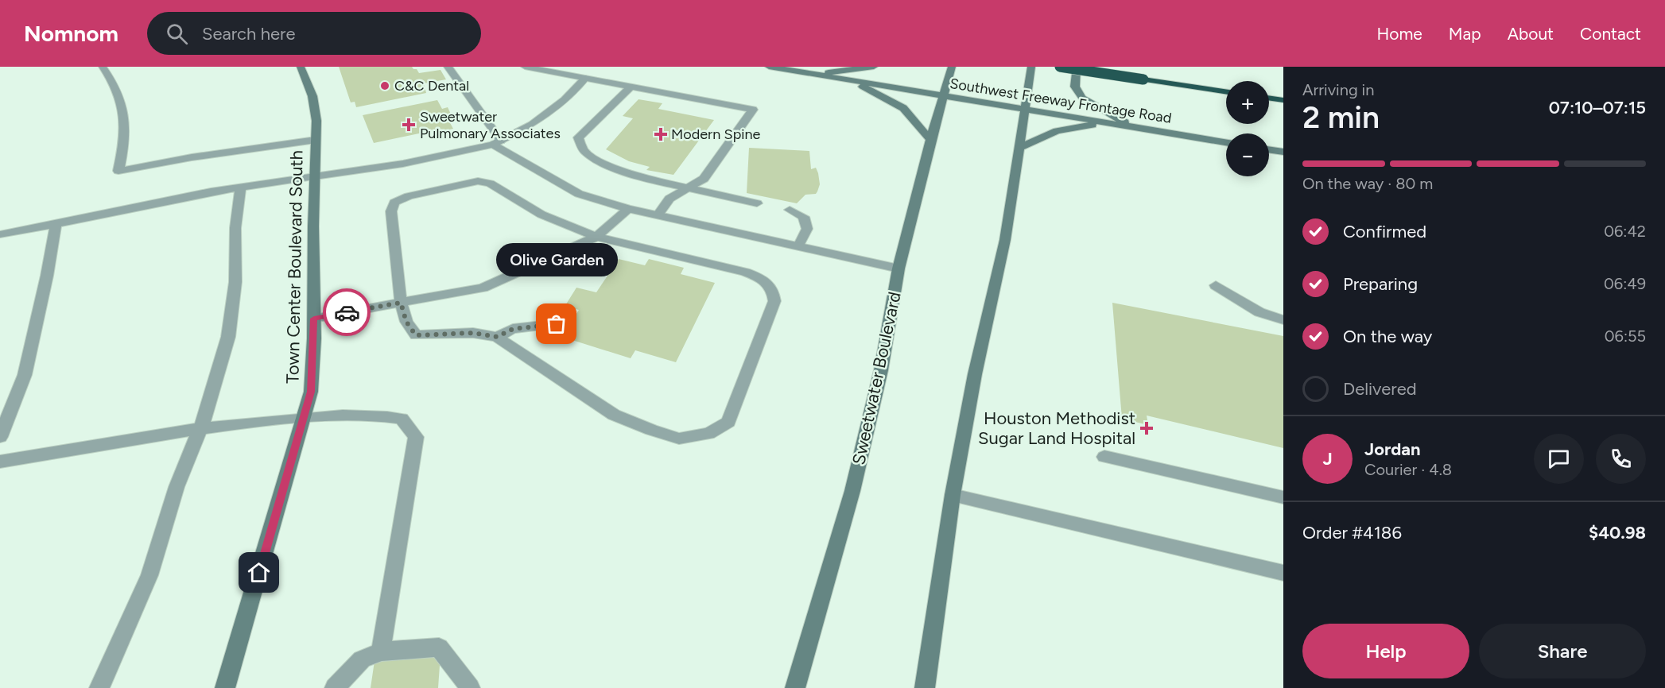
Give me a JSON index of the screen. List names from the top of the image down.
{
  "streets": {
    "main road": ["Southwest Freeway Frontage Road", "Town Center Boulevard South", "Sweetwater Boulevard"]
  },
  "crossings": [
    ["Southwest Freeway Frontage Road", "Sweetwater Boulevard"]
  ],
  "places": {
    "other": ["C&C Dental", "Olive Garden"],
    "health": ["Sweetwater Pulmonary Associates", "Modern Spine", "Houston Methodist Sugar Land Hospital"]
  },
  "page": {
    "header": "Nomnom",
    "search": "Search here",
    "nav": [
      "Home",
      "Map",
      "About",
      "Contact"
    ],
    "heading": ["2 min", "Arriving in", "07:10–07:15"],
    "panel": [
      "Jordan",
      "Courier · 4.8",
      "Order #4186",
      "$40.98"
    ],
    "map_buttons": ["+", "−"],
    "bar": "On the way · 80 m",
    "list": [
      ["Confirmed", "06:42"],
      ["Preparing", "06:49"],
      ["On the way", "06:55"],
      "Delivered"
    ],
    "bubble": "Olive Garden",
    "round": "J",
    "buttons": ["Help", "Share"]
  }
}
